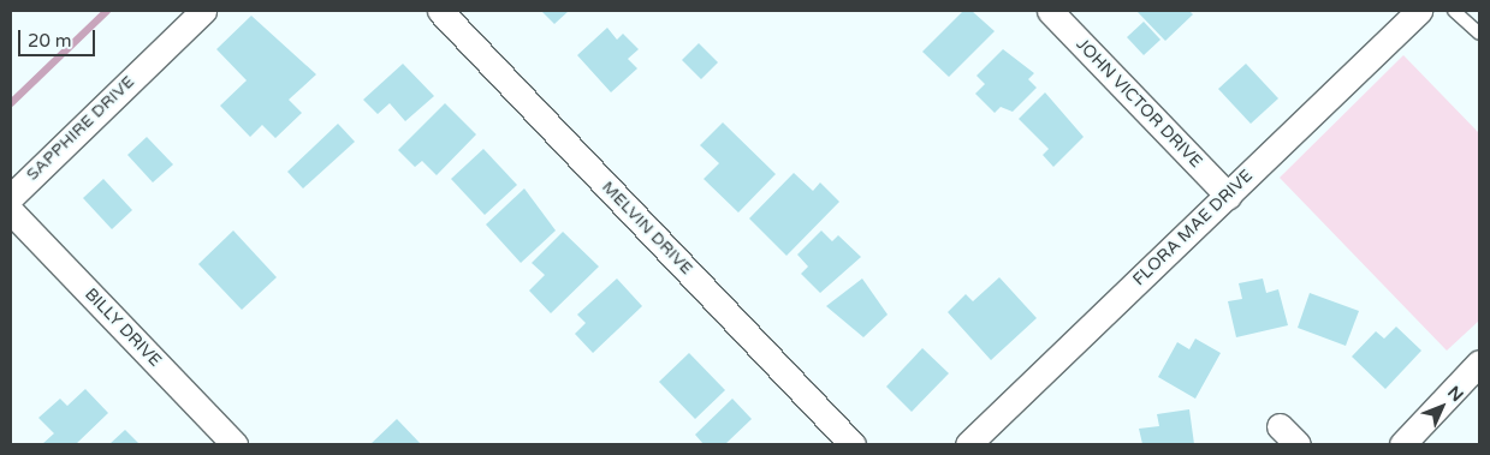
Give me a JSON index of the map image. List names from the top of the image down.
{
  "streets": {
    "street": [
      "JOHN VICTOR DRIVE",
      "SAPPHIRE DRIVE",
      "MELVIN DRIVE",
      "FLORA MAE DRIVE",
      "BILLY DRIVE"
    ]
  },
  "crossings": [
    ["JOHN VICTOR DRIVE", "FLORA MAE DRIVE"]
  ],
  "scale_bar": "20 m",
  "north": "top right"
}
